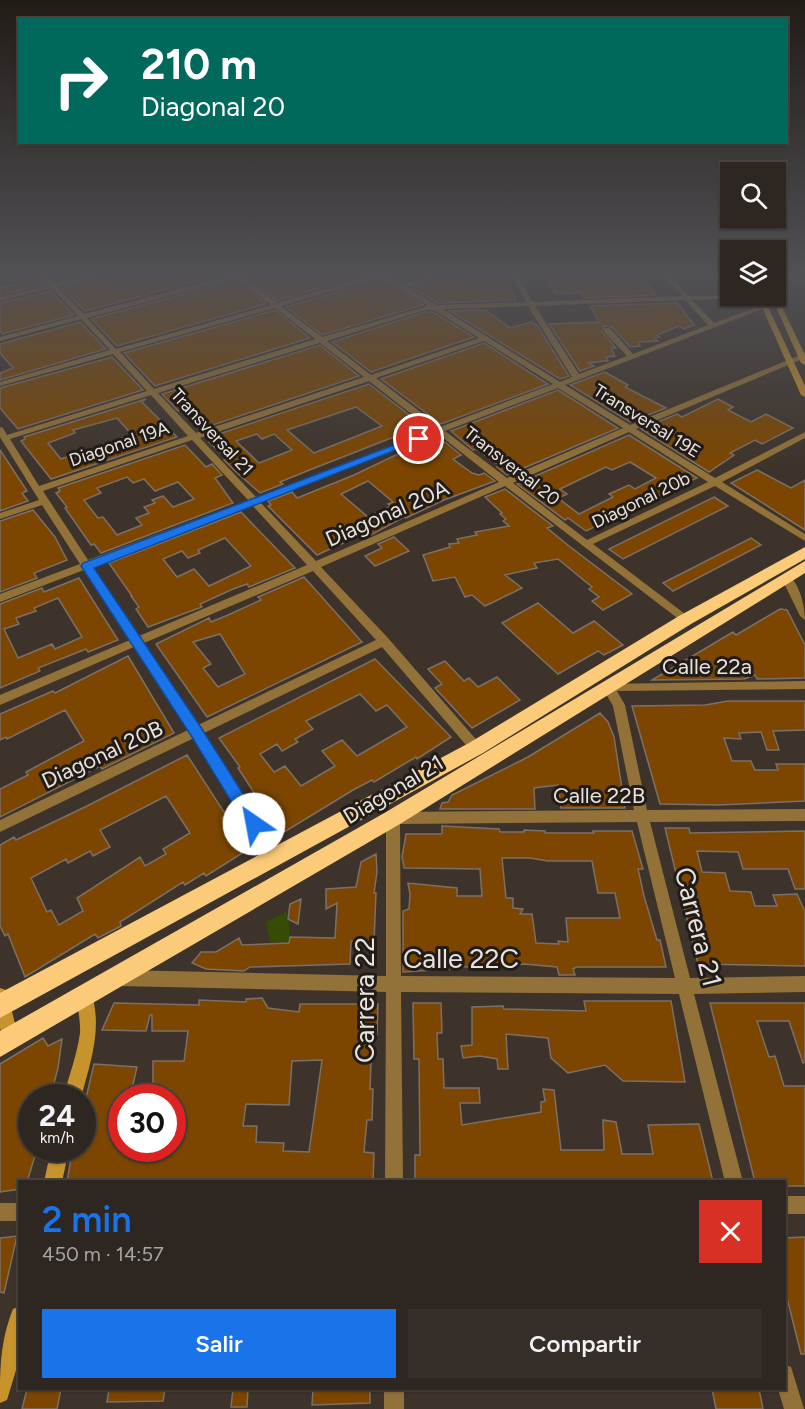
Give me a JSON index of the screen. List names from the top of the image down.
{
  "streets": {
    "highway": ["Diagonal 21"],
    "street": [
      "Transversal 19E",
      "Transversal 21",
      "Diagonal 19A",
      "Transversal 20",
      "Diagonal 20b",
      "Diagonal 20A",
      "Calle 22a",
      "Diagonal 20B",
      "Calle 22B",
      "Carrera 21",
      "Calle 22C",
      "Carrera 22"
    ]
  },
  "crossings": [
    ["Transversal 19E", "Diagonal 20b"],
    ["Transversal 19E", "Diagonal 20A"],
    ["Transversal 21", "Diagonal 19A"],
    ["Transversal 21", "Diagonal 20A"],
    ["Transversal 21", "Diagonal 20B"],
    ["Transversal 21", "Diagonal 21"],
    ["Diagonal 19A", "Transversal 20"],
    ["Transversal 20", "Diagonal 20b"],
    ["Transversal 20", "Diagonal 20A"],
    ["Transversal 20", "Diagonal 21"],
    ["Calle 22a", "Diagonal 21"],
    ["Calle 22a", "Carrera 21"],
    ["Diagonal 21", "Calle 22B"],
    ["Diagonal 21", "Carrera 21"],
    ["Diagonal 21", "Calle 22C"],
    ["Diagonal 21", "Carrera 22"],
    ["Calle 22B", "Carrera 21"],
    ["Calle 22B", "Carrera 22"],
    ["Carrera 21", "Calle 22C"],
    ["Calle 22C", "Carrera 22"]
  ],
  "page": {
    "turn": ["210 m", "Diagonal 20"],
    "speed": "24 km/h",
    "limit": "30",
    "heading": ["2 min", "450 m · 14:57"],
    "buttons": ["Salir", "Compartir"]
  }
}
